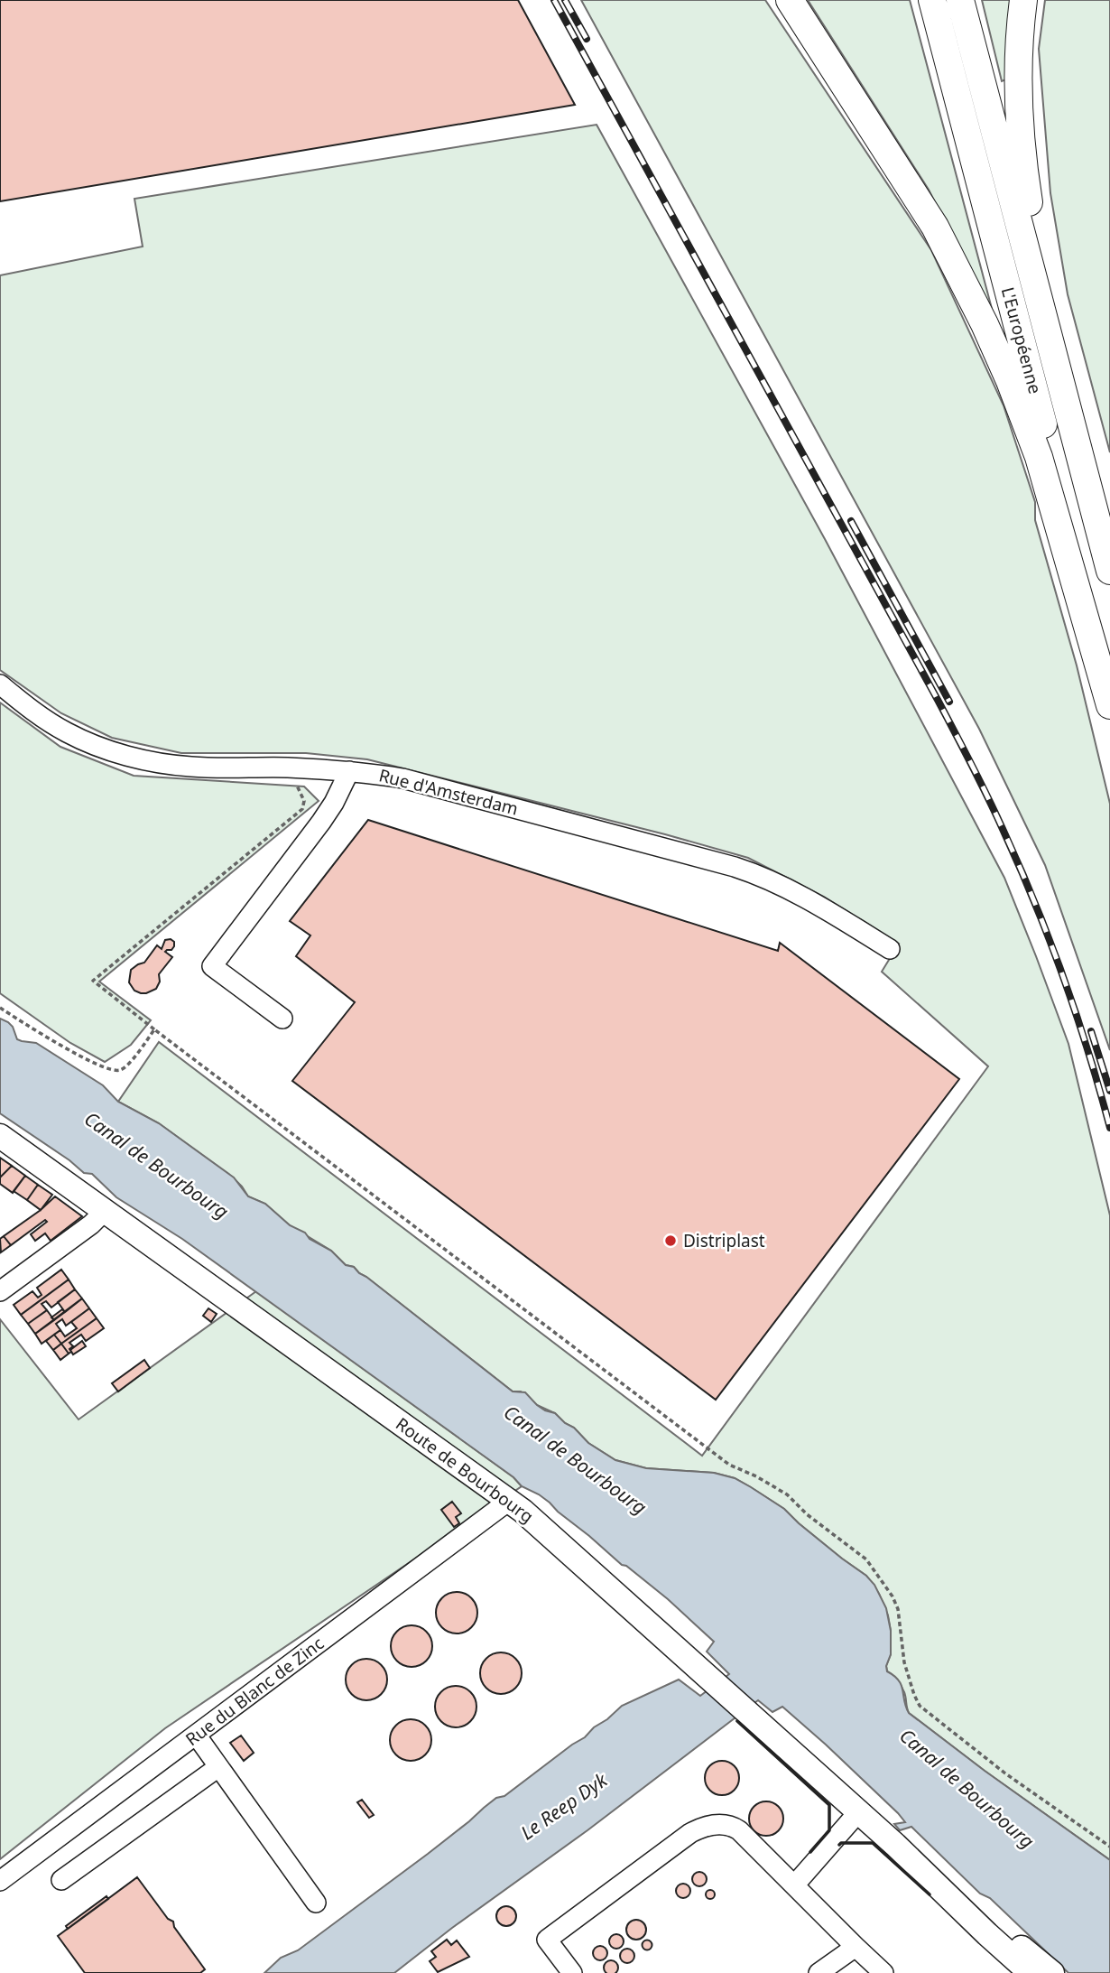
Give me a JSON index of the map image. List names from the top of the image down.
{
  "streets": {
    "highway": ["L'Européenne"],
    "main road": ["Route de Bourbourg"],
    "street": ["Rue d'Amsterdam", "Rue du Blanc de Zinc"]
  },
  "crossings": [
    ["Route de Bourbourg", "Rue du Blanc de Zinc"]
  ],
  "water": ["Canal de Bourbourg", "Le Reep Dyk"],
  "places": ["Distriplast"]
}
